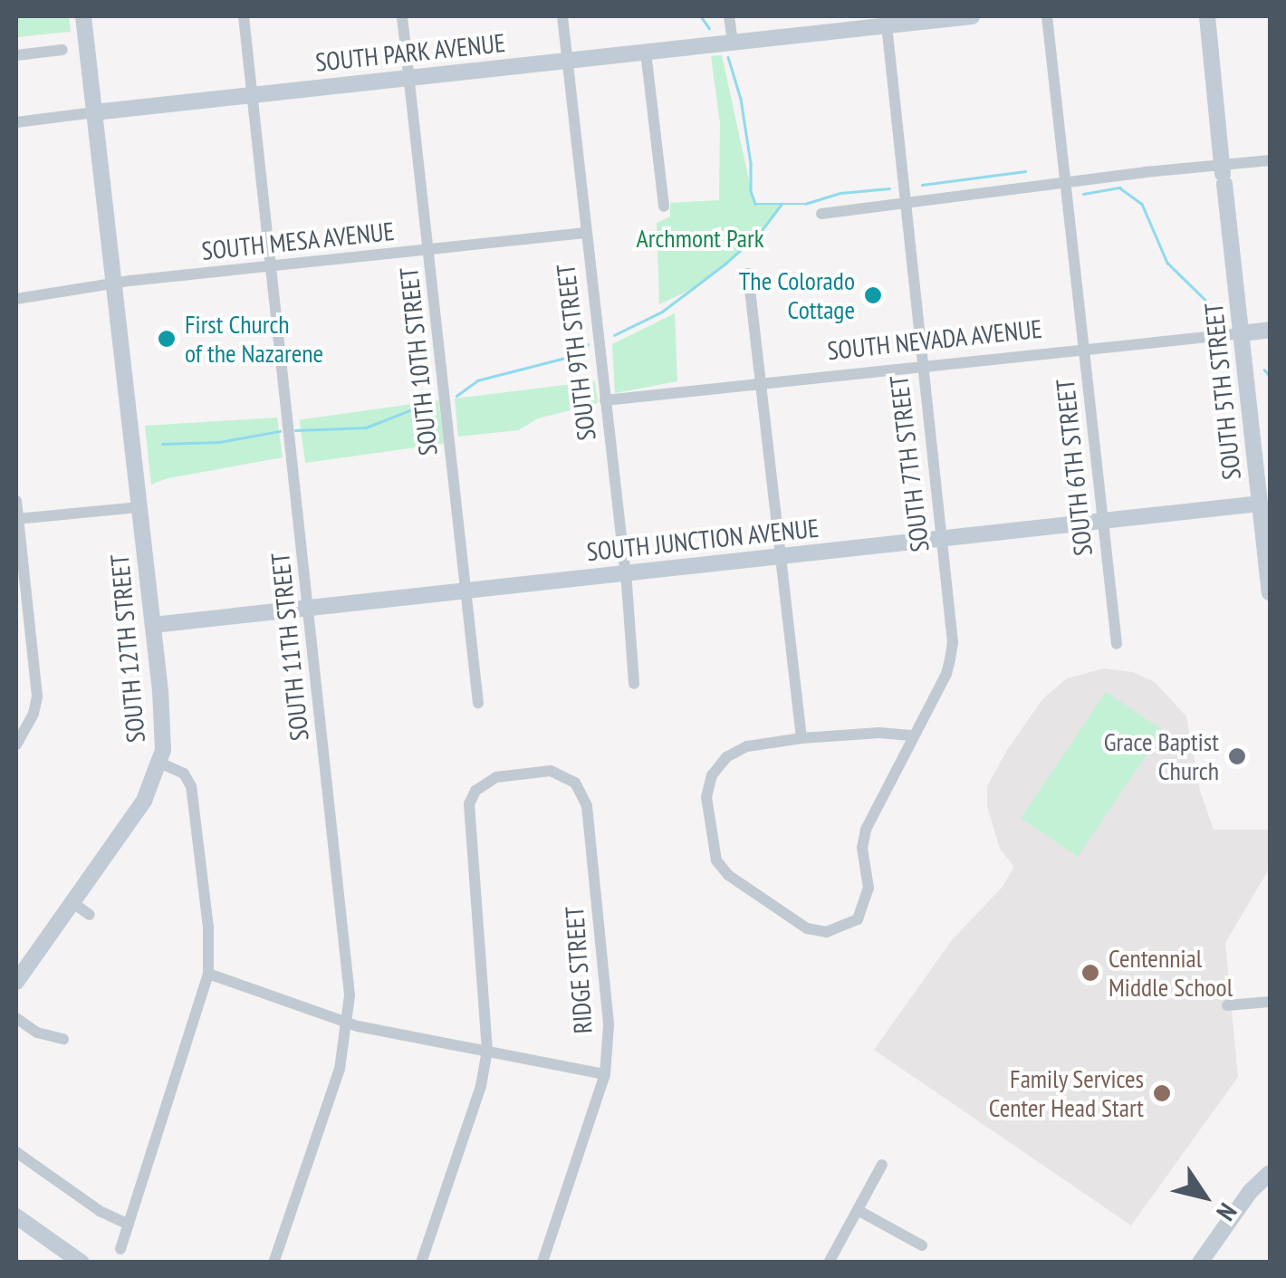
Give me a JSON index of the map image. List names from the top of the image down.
{
  "streets": {
    "street": [
      "SOUTH PARK AVENUE",
      "SOUTH MESA AVENUE",
      "SOUTH NEVADA AVENUE",
      "SOUTH 9TH STREET",
      "SOUTH 10TH STREET",
      "SOUTH 5TH STREET",
      "SOUTH 7TH STREET",
      "SOUTH 6TH STREET",
      "SOUTH JUNCTION AVENUE",
      "SOUTH 11TH STREET",
      "SOUTH 12TH STREET",
      "RIDGE STREET"
    ]
  },
  "crossings": [
    ["SOUTH PARK AVENUE", "SOUTH 9TH STREET"],
    ["SOUTH PARK AVENUE", "SOUTH 10TH STREET"],
    ["SOUTH PARK AVENUE", "SOUTH 7TH STREET"],
    ["SOUTH PARK AVENUE", "SOUTH 11TH STREET"],
    ["SOUTH PARK AVENUE", "SOUTH 12TH STREET"],
    ["SOUTH MESA AVENUE", "SOUTH 9TH STREET"],
    ["SOUTH MESA AVENUE", "SOUTH 10TH STREET"],
    ["SOUTH MESA AVENUE", "SOUTH 11TH STREET"],
    ["SOUTH MESA AVENUE", "SOUTH 12TH STREET"],
    ["SOUTH NEVADA AVENUE", "SOUTH 9TH STREET"],
    ["SOUTH NEVADA AVENUE", "SOUTH 5TH STREET"],
    ["SOUTH NEVADA AVENUE", "SOUTH 7TH STREET"],
    ["SOUTH NEVADA AVENUE", "SOUTH 6TH STREET"],
    ["SOUTH 9TH STREET", "SOUTH JUNCTION AVENUE"],
    ["SOUTH 10TH STREET", "SOUTH JUNCTION AVENUE"],
    ["SOUTH 5TH STREET", "SOUTH JUNCTION AVENUE"],
    ["SOUTH 7TH STREET", "SOUTH JUNCTION AVENUE"],
    ["SOUTH 6TH STREET", "SOUTH JUNCTION AVENUE"],
    ["SOUTH JUNCTION AVENUE", "SOUTH 11TH STREET"],
    ["SOUTH JUNCTION AVENUE", "SOUTH 12TH STREET"]
  ],
  "parks": ["Archmont Park"],
  "places": [
    "The Colorado Cottage",
    "First Church of the Nazarene",
    "Grace Baptist Church",
    "Centennial Middle School",
    "Family Services Center Head Start"
  ],
  "north": "bottom right"
}
